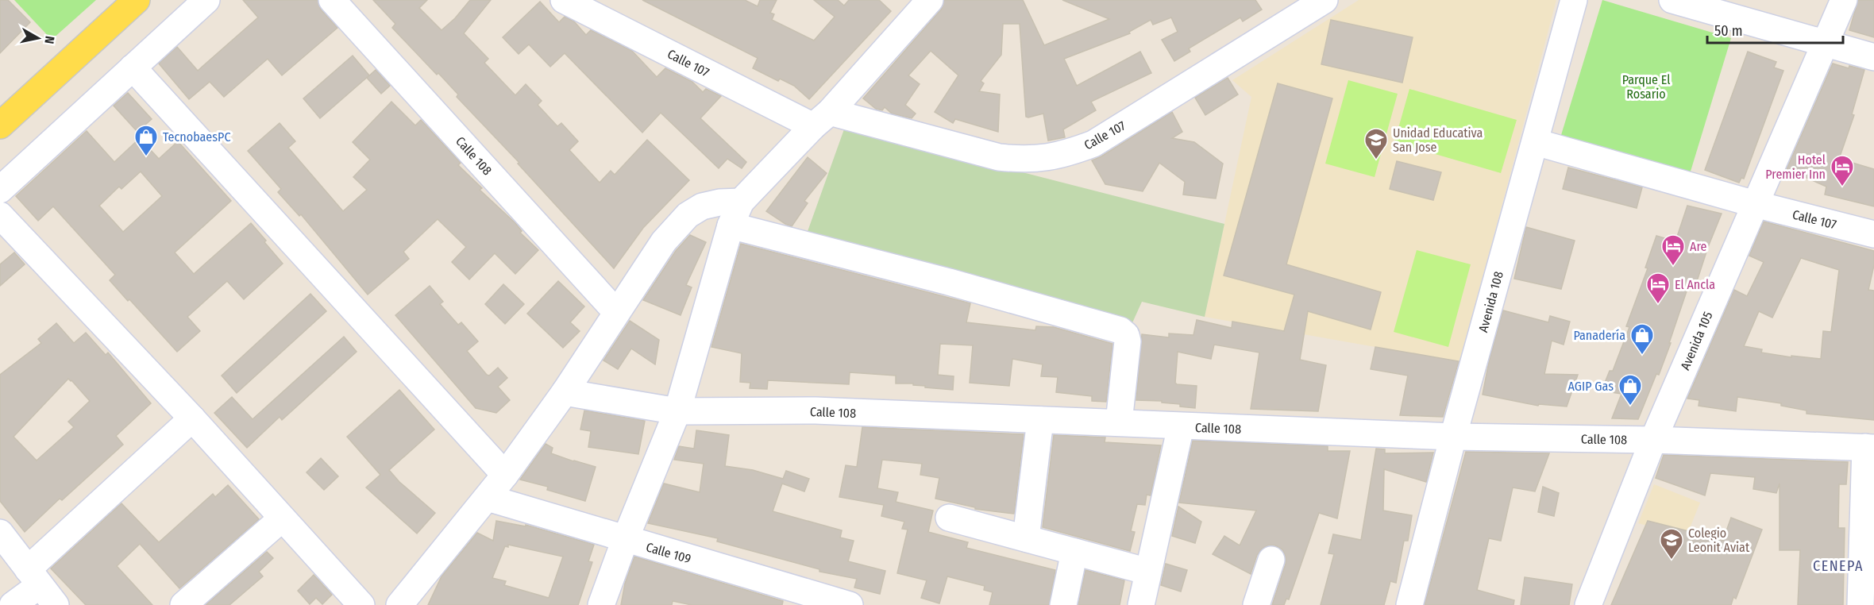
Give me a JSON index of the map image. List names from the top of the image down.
{
  "streets": {
    "street": [
      "Calle 107",
      "Calle 108",
      "Avenida 108",
      "Avenida 105",
      "Calle 109"
    ]
  },
  "crossings": [
    ["Calle 107", "Avenida 108"],
    ["Calle 107", "Avenida 105"],
    ["Calle 108", "Avenida 108"],
    ["Calle 108", "Avenida 105"]
  ],
  "districts": ["CENEPA"],
  "parks": ["Parque El Rosario"],
  "places": {
    "shop": ["TecnobaesPC", "Panadería", "AGIP Gas"],
    "school or university": ["Unidad Educativa San Jose", "Colegio Leonit Aviat"],
    "hotel": ["Hotel Premier Inn", "Are", "El Ancla"]
  },
  "scale_bar": "50 m",
  "north": "right"
}
